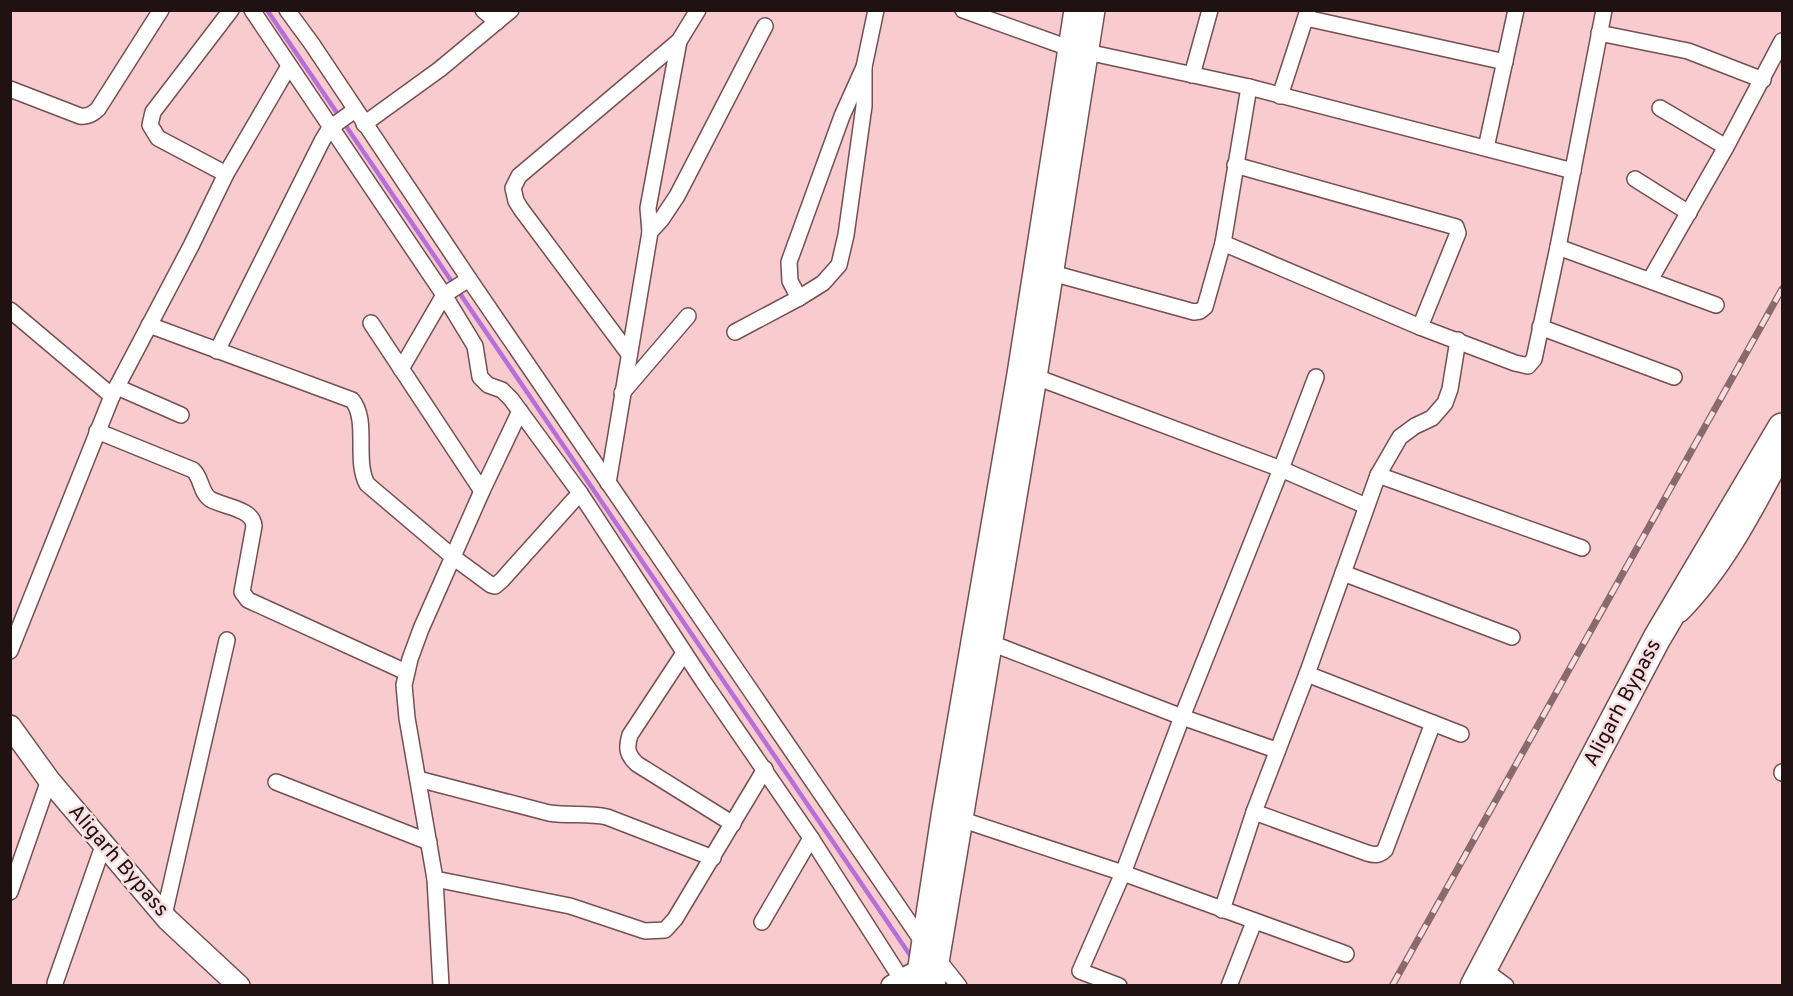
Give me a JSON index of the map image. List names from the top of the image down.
{
  "streets": {
    "highway": ["Aligarh Bypass"]
  }
}
